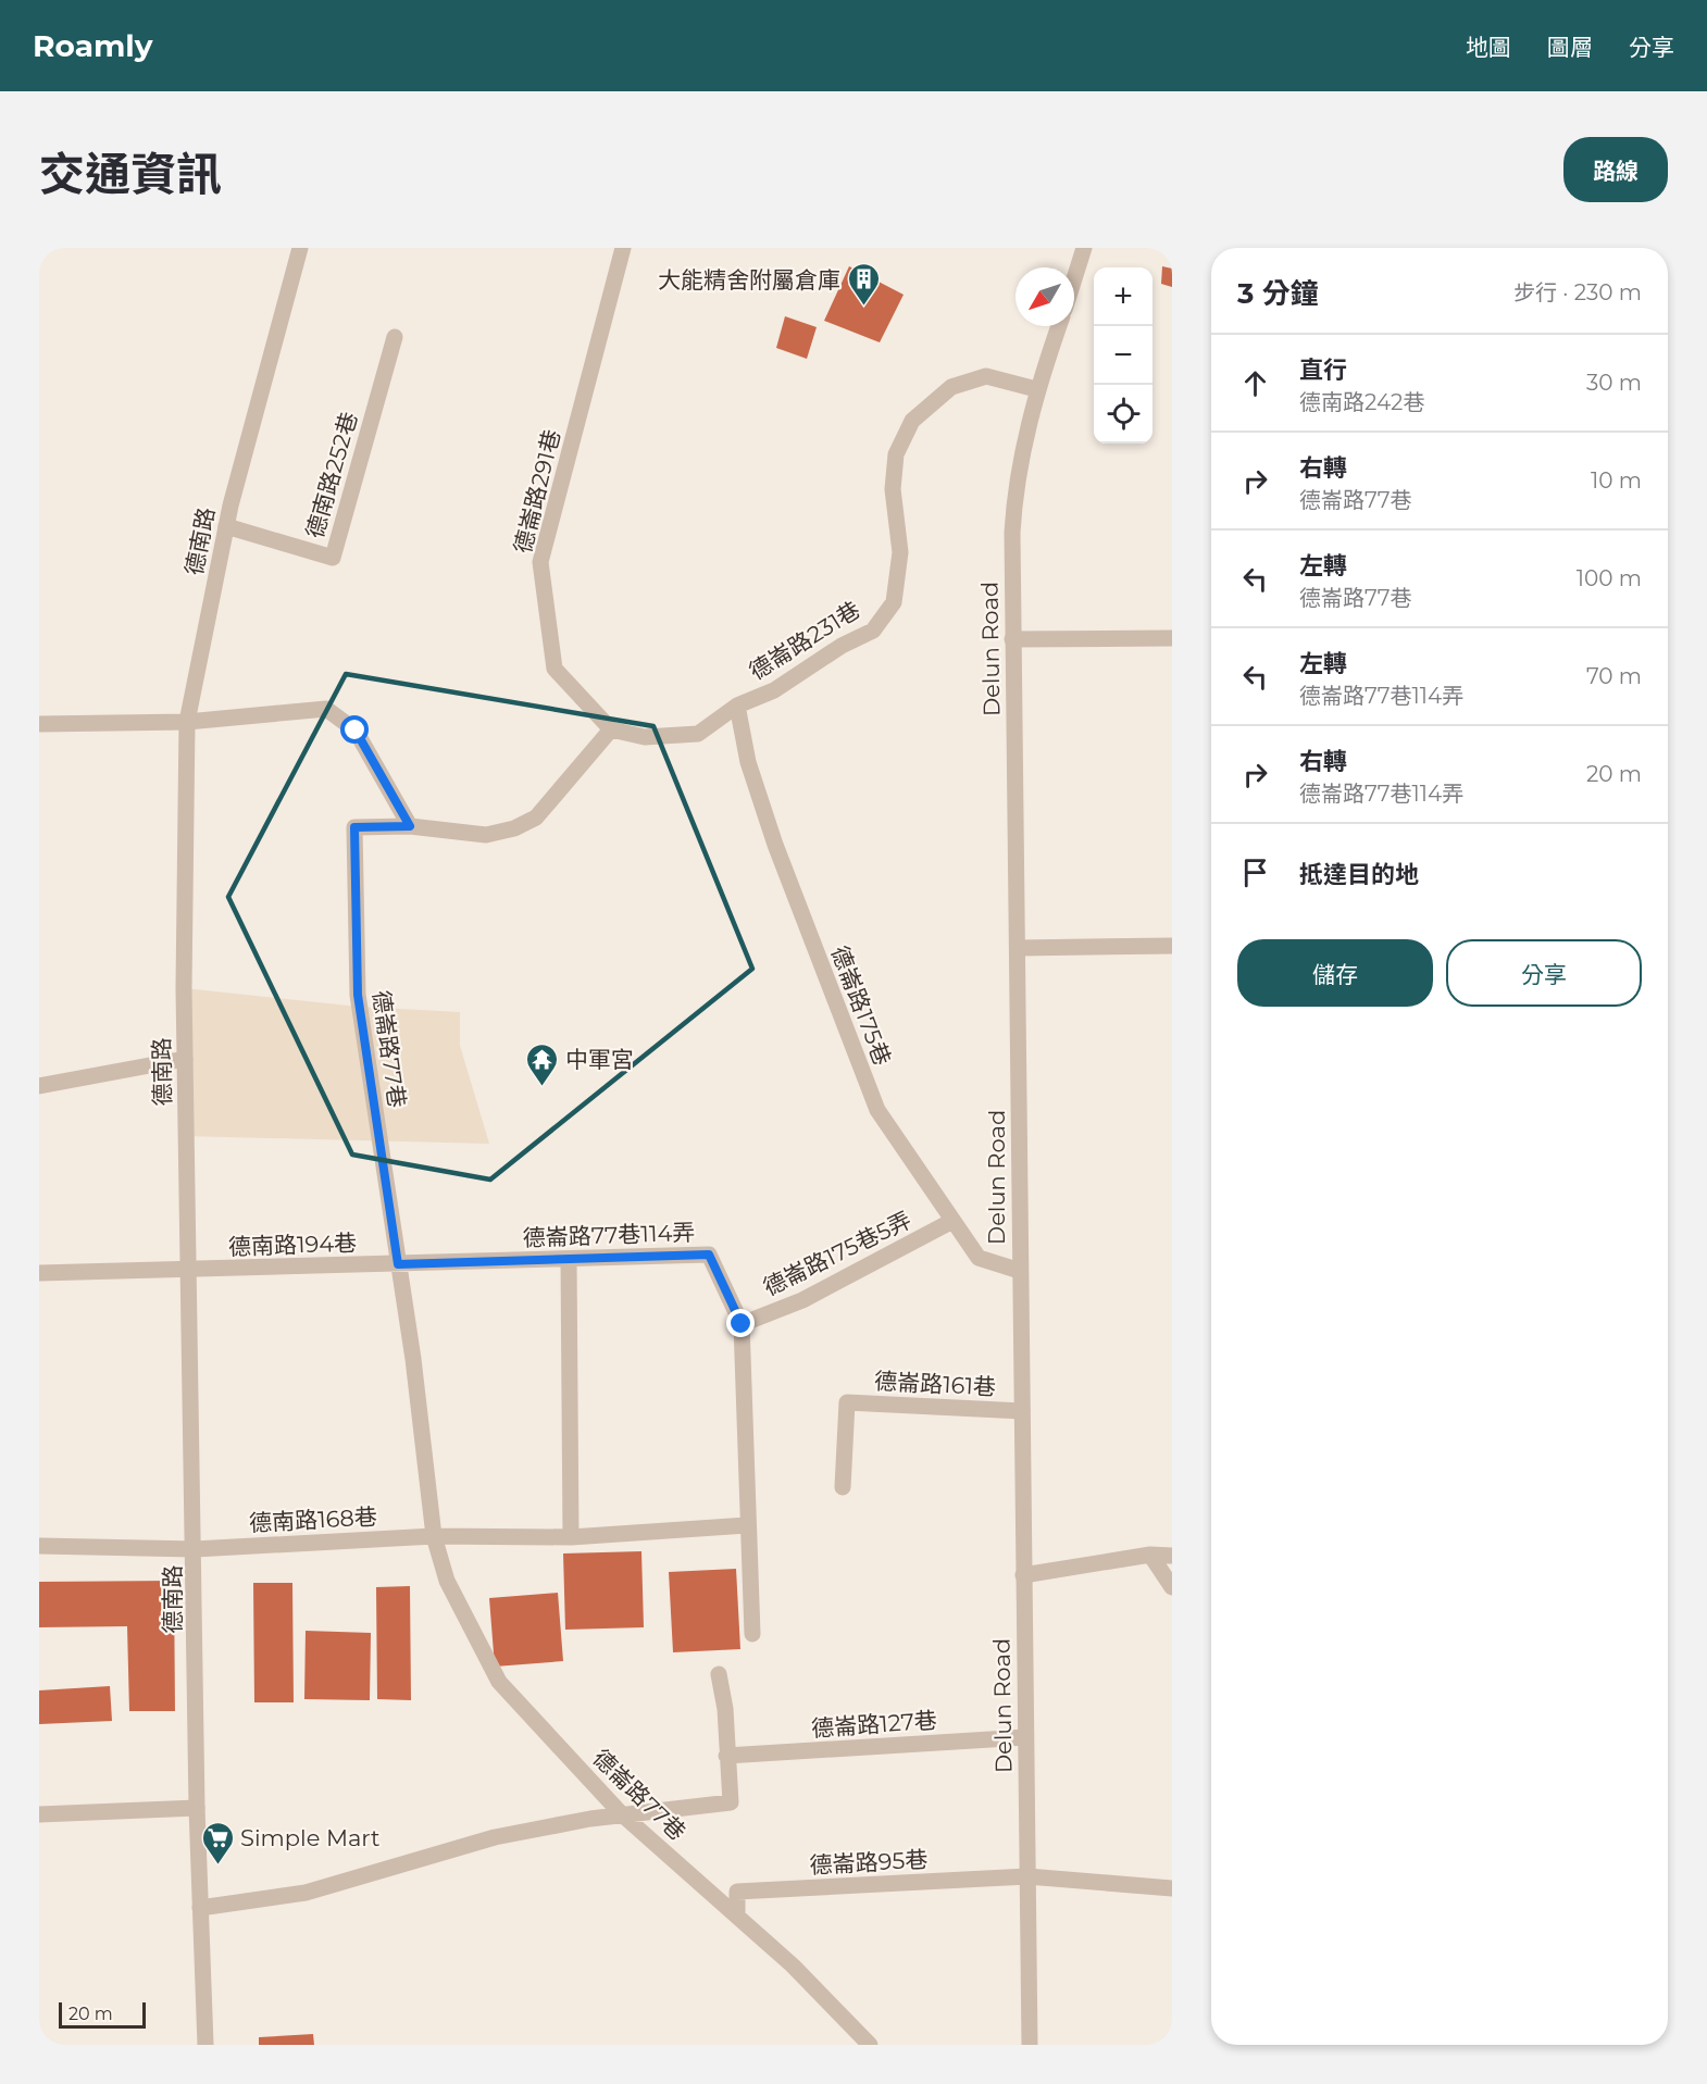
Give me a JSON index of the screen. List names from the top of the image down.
{
  "streets": {
    "street": [
      "德南路252巷",
      "德崙路291巷",
      "德南路",
      "德崙路231巷",
      "Delun Road",
      "德崙路175巷",
      "德崙路77巷",
      "德崙路77巷114弄",
      "德南路194巷",
      "德崙路175巷5弄",
      "德崙路161巷",
      "德南路168巷",
      "德崙路127巷",
      "德崙路95巷"
    ]
  },
  "crossings": [
    ["德南路252巷", "德南路"],
    ["德崙路291巷", "德崙路231巷"],
    ["德崙路291巷", "德崙路77巷"],
    ["德南路", "德南路194巷"],
    ["德南路", "德南路168巷"],
    ["德崙路231巷", "Delun Road"],
    ["德崙路231巷", "德崙路175巷"],
    ["德崙路231巷", "德崙路77巷"],
    ["Delun Road", "德崙路175巷"],
    ["Delun Road", "德崙路161巷"],
    ["Delun Road", "德崙路127巷"],
    ["Delun Road", "德崙路95巷"],
    ["德崙路175巷", "德崙路175巷5弄"],
    ["德崙路77巷", "德崙路77巷114弄"],
    ["德崙路77巷", "德南路194巷"],
    ["德崙路77巷", "德南路168巷"],
    ["德崙路77巷", "德崙路95巷"],
    ["德崙路77巷114弄", "德南路194巷"],
    ["德崙路77巷114弄", "德崙路175巷5弄"]
  ],
  "places": {
    "building": ["大能精舍附屬倉庫"],
    "temple": ["中軍宮"],
    "supermarket": ["Simple Mart"]
  },
  "scale_bar": "20 m",
  "north": "bottom left",
  "page": {
    "header": "Roamly",
    "nav": ["地圖", "圖層", "分享"],
    "title": "交通資訊",
    "buttons": [
      "路線",
      ["儲存", "分享"]
    ],
    "heading": ["3 分鐘", "步行 · 230 m"],
    "map_buttons": ["+", "−"],
    "list": [
      ["直行", "德南路242巷", "30 m"],
      ["右轉", "德崙路77巷", "10 m"],
      ["左轉", "德崙路77巷", "100 m"],
      ["左轉", "德崙路77巷114弄", "70 m"],
      ["右轉", "德崙路77巷114弄", "20 m"],
      "抵達目的地"
    ],
    "scale": "20 m"
  }
}
